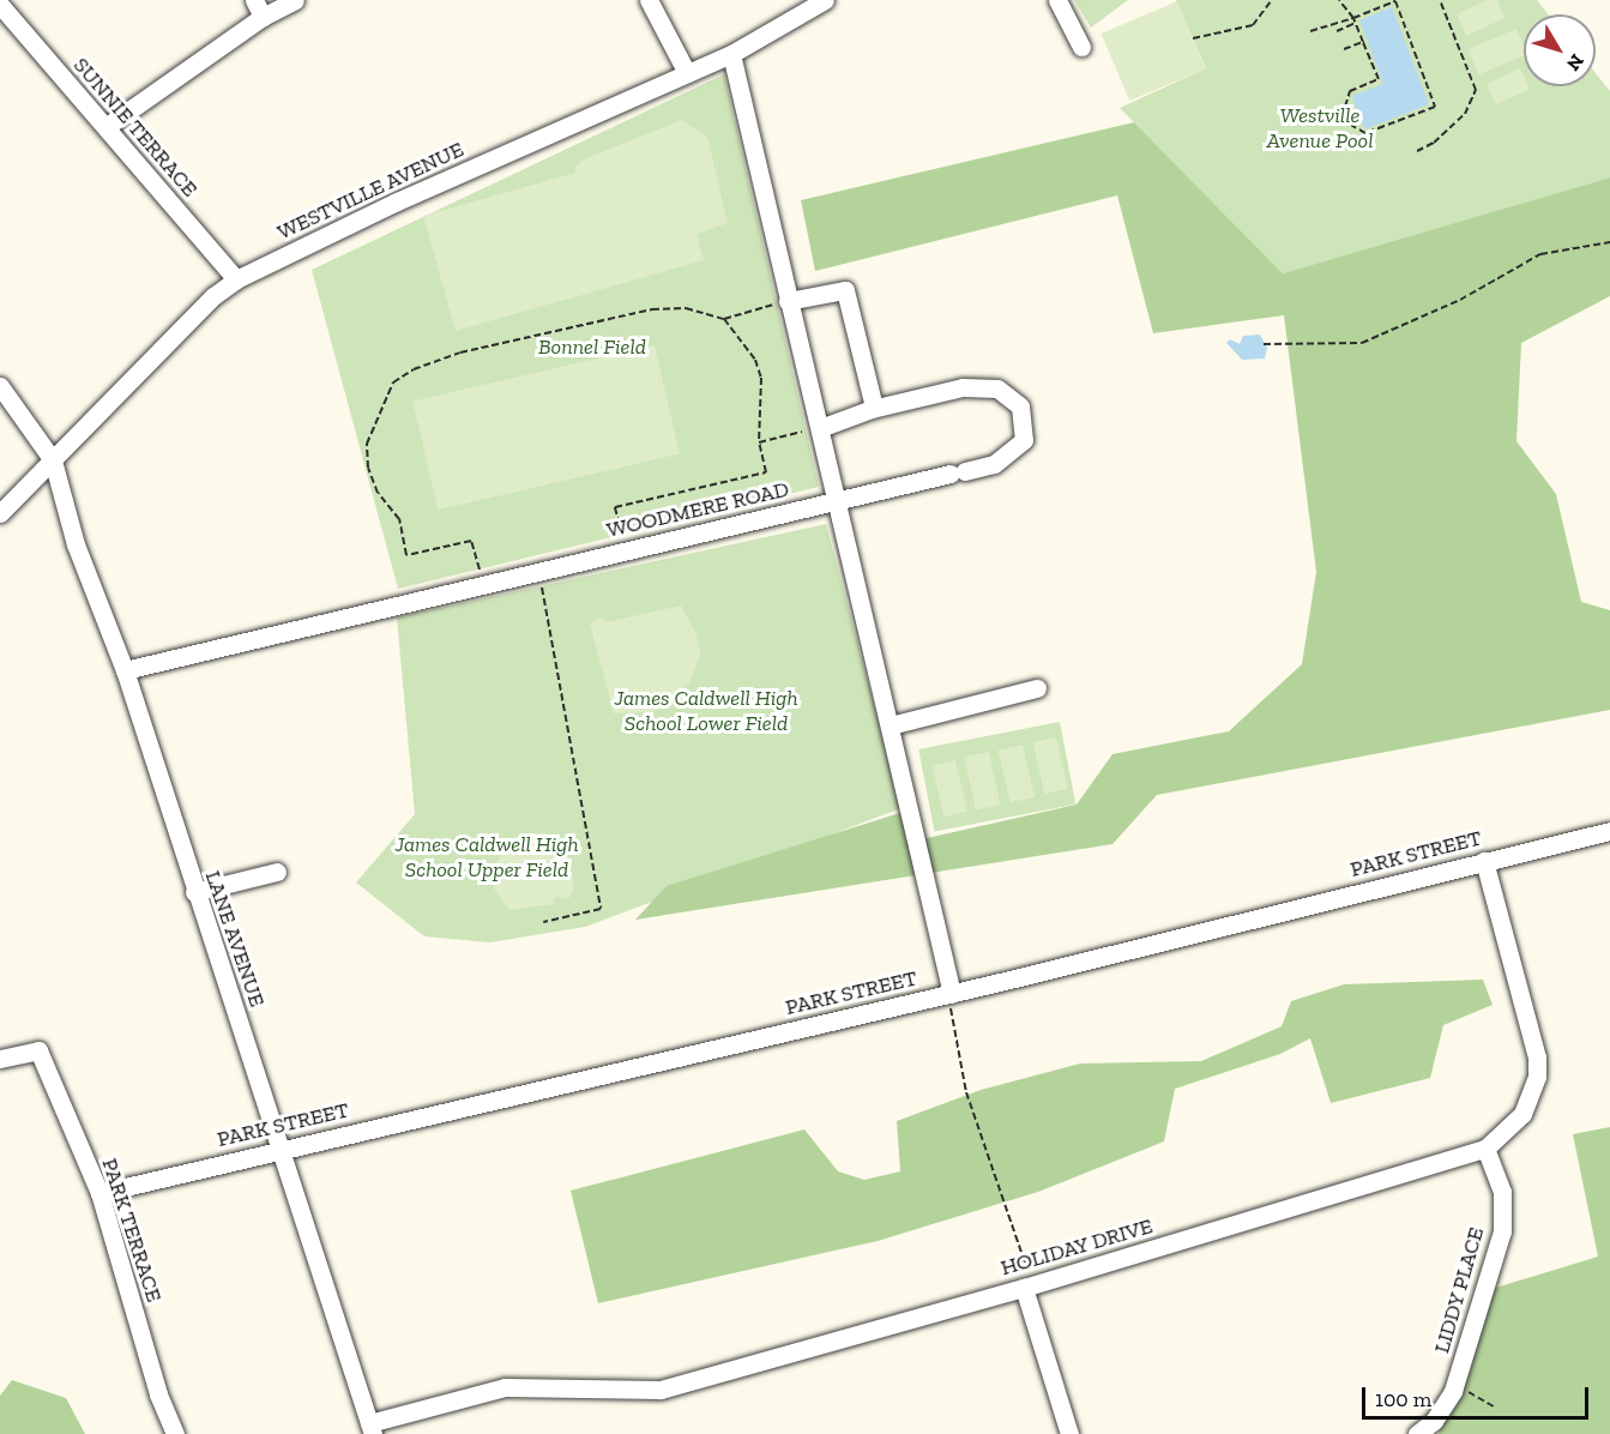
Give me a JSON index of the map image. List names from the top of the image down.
{
  "streets": {
    "street": [
      "SUNNIE TERRACE",
      "WESTVILLE AVENUE",
      "WOODMERE ROAD",
      "PARK STREET",
      "LANE AVENUE",
      "PARK TERRACE",
      "HOLIDAY DRIVE",
      "LIDDY PLACE"
    ]
  },
  "crossings": [
    ["SUNNIE TERRACE", "WESTVILLE AVENUE"],
    ["WESTVILLE AVENUE", "LANE AVENUE"],
    ["WOODMERE ROAD", "LANE AVENUE"],
    ["PARK STREET", "LANE AVENUE"],
    ["PARK STREET", "PARK TERRACE"],
    ["PARK STREET", "HOLIDAY DRIVE"],
    ["LANE AVENUE", "HOLIDAY DRIVE"],
    ["HOLIDAY DRIVE", "LIDDY PLACE"]
  ],
  "parks": [
    "Westville Avenue Pool",
    "Bonnel Field",
    "James Caldwell High School Lower Field",
    "James Caldwell High School Upper Field"
  ],
  "scale_bar": "100 m",
  "north": "bottom right"
}
